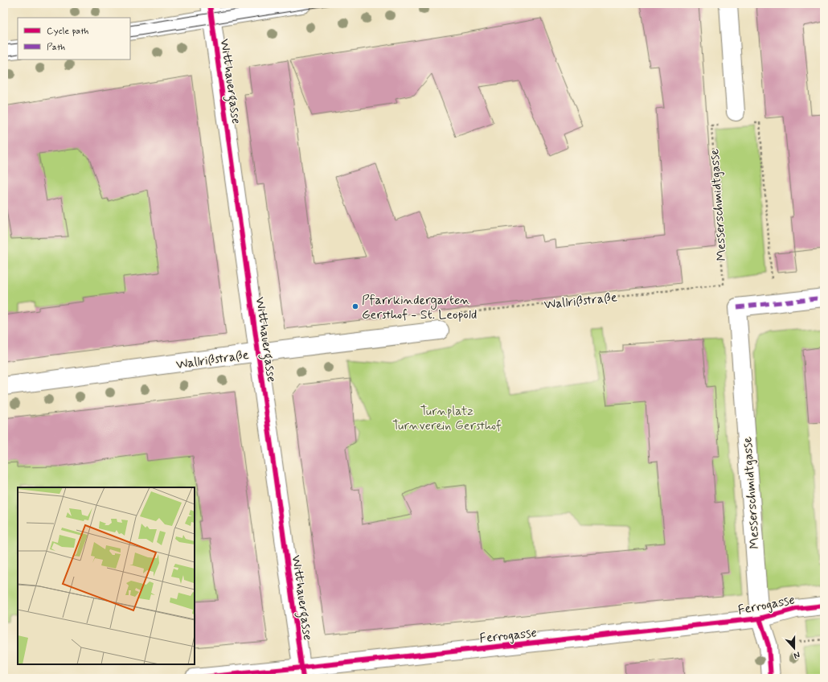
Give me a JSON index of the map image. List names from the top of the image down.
{
  "streets": {
    "street": [
      "Witthauergasse",
      "Messerschmidtgasse",
      "Wallrißstraße",
      "Ferrogasse"
    ]
  },
  "crossings": [
    ["Witthauergasse", "Wallrißstraße"],
    ["Witthauergasse", "Ferrogasse"],
    ["Messerschmidtgasse", "Wallrißstraße"],
    ["Messerschmidtgasse", "Ferrogasse"]
  ],
  "parks": ["Turnplatz Turnverein Gersthof"],
  "places": ["Pfarrkindergarten Gersthof - St. Leopold"],
  "legend": ["Cycle path", "Path"],
  "north": "bottom"
}
